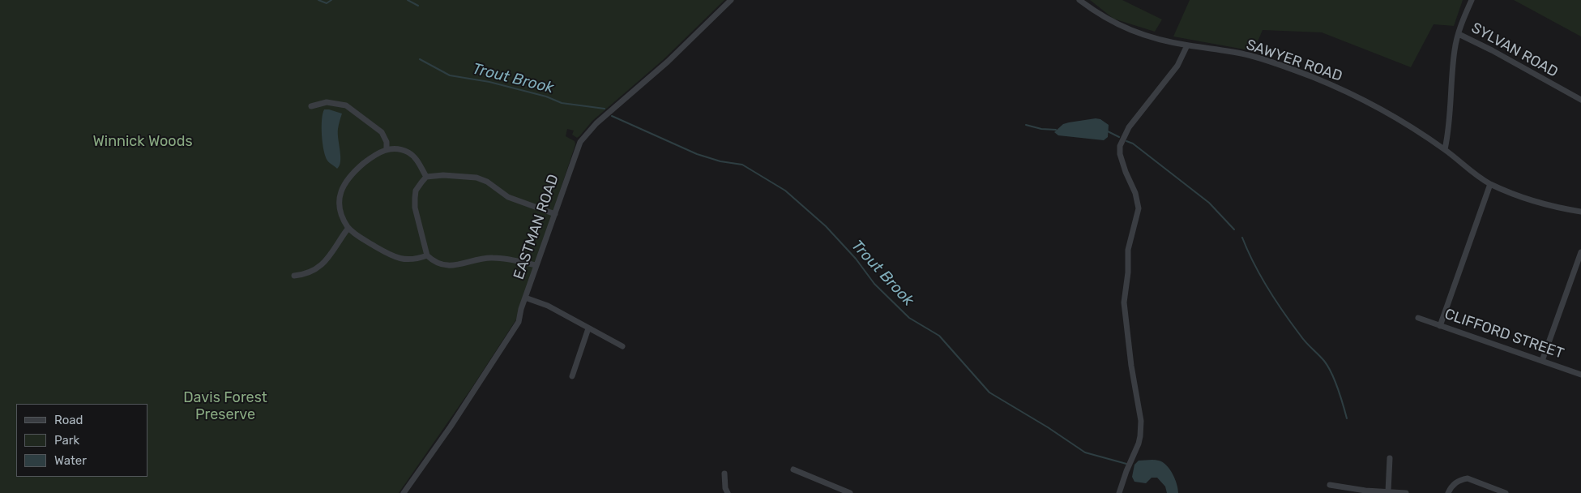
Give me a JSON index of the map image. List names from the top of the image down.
{
  "streets": {
    "street": [
      "SYLVAN ROAD",
      "SAWYER ROAD",
      "EASTMAN ROAD",
      "CLIFFORD STREET"
    ]
  },
  "water": ["Trout Brook"],
  "parks": ["Winnick Woods", "Davis Forest Preserve"],
  "legend": ["Road", "Park", "Water"]
}
